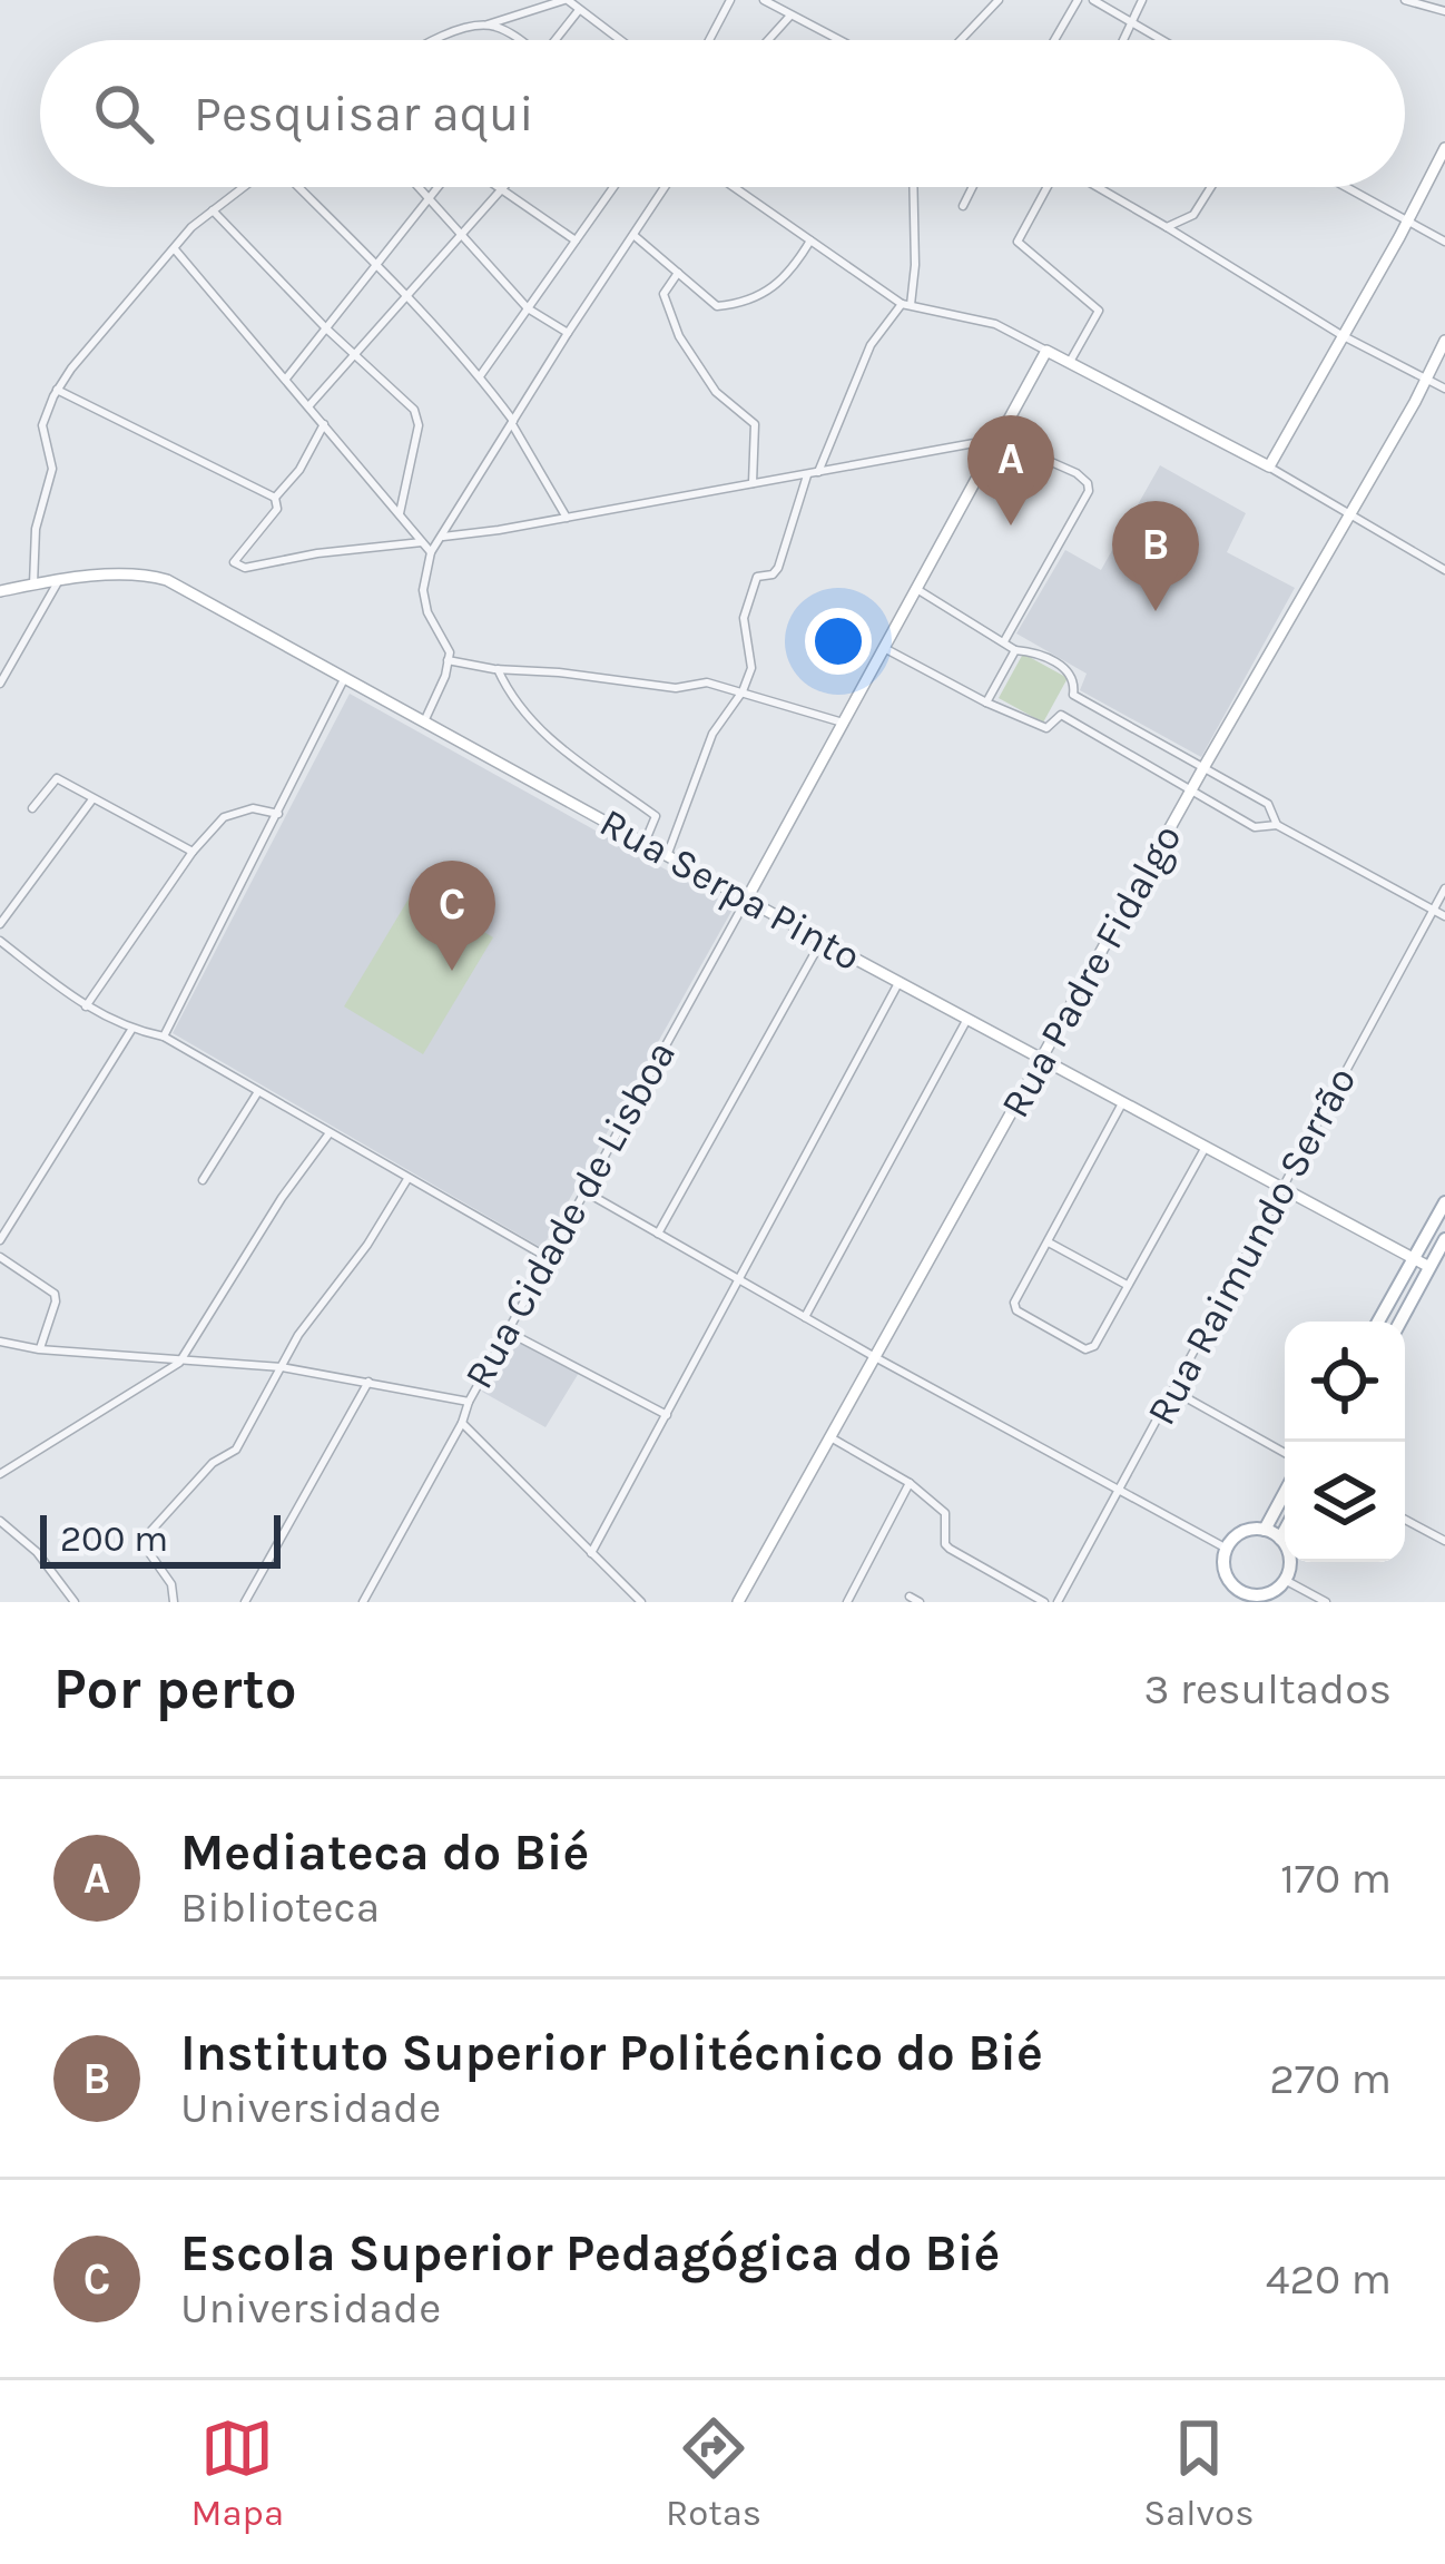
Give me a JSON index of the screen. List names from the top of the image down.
{
  "streets": {
    "street": [
      "Rua Serpa Pinto",
      "Rua Padre Fidalgo",
      "Rua Cidade de Lisboa",
      "Rua Raimundo Serrão"
    ]
  },
  "crossings": [
    ["Rua Serpa Pinto", "Rua Padre Fidalgo"],
    ["Rua Serpa Pinto", "Rua Cidade de Lisboa"],
    ["Rua Serpa Pinto", "Rua Raimundo Serrão"]
  ],
  "scale_bar": "200 m",
  "page": {
    "search": "Pesquisar aqui",
    "pins": ["A", "B", "C"],
    "scale": "200 m",
    "heading": ["Por perto", "3 resultados"],
    "list": [
      {
        "mark": "A",
        "name": "Mediateca do Bié",
        "note": "Biblioteca",
        "value": "170 m"
      },
      {
        "mark": "B",
        "name": "Instituto Superior Politécnico do Bié",
        "note": "Universidade",
        "value": "270 m"
      },
      {
        "mark": "C",
        "name": "Escola Superior Pedagógica do Bié",
        "note": "Universidade",
        "value": "420 m"
      }
    ],
    "nav": ["Mapa", "Rotas", "Salvos"]
  }
}
